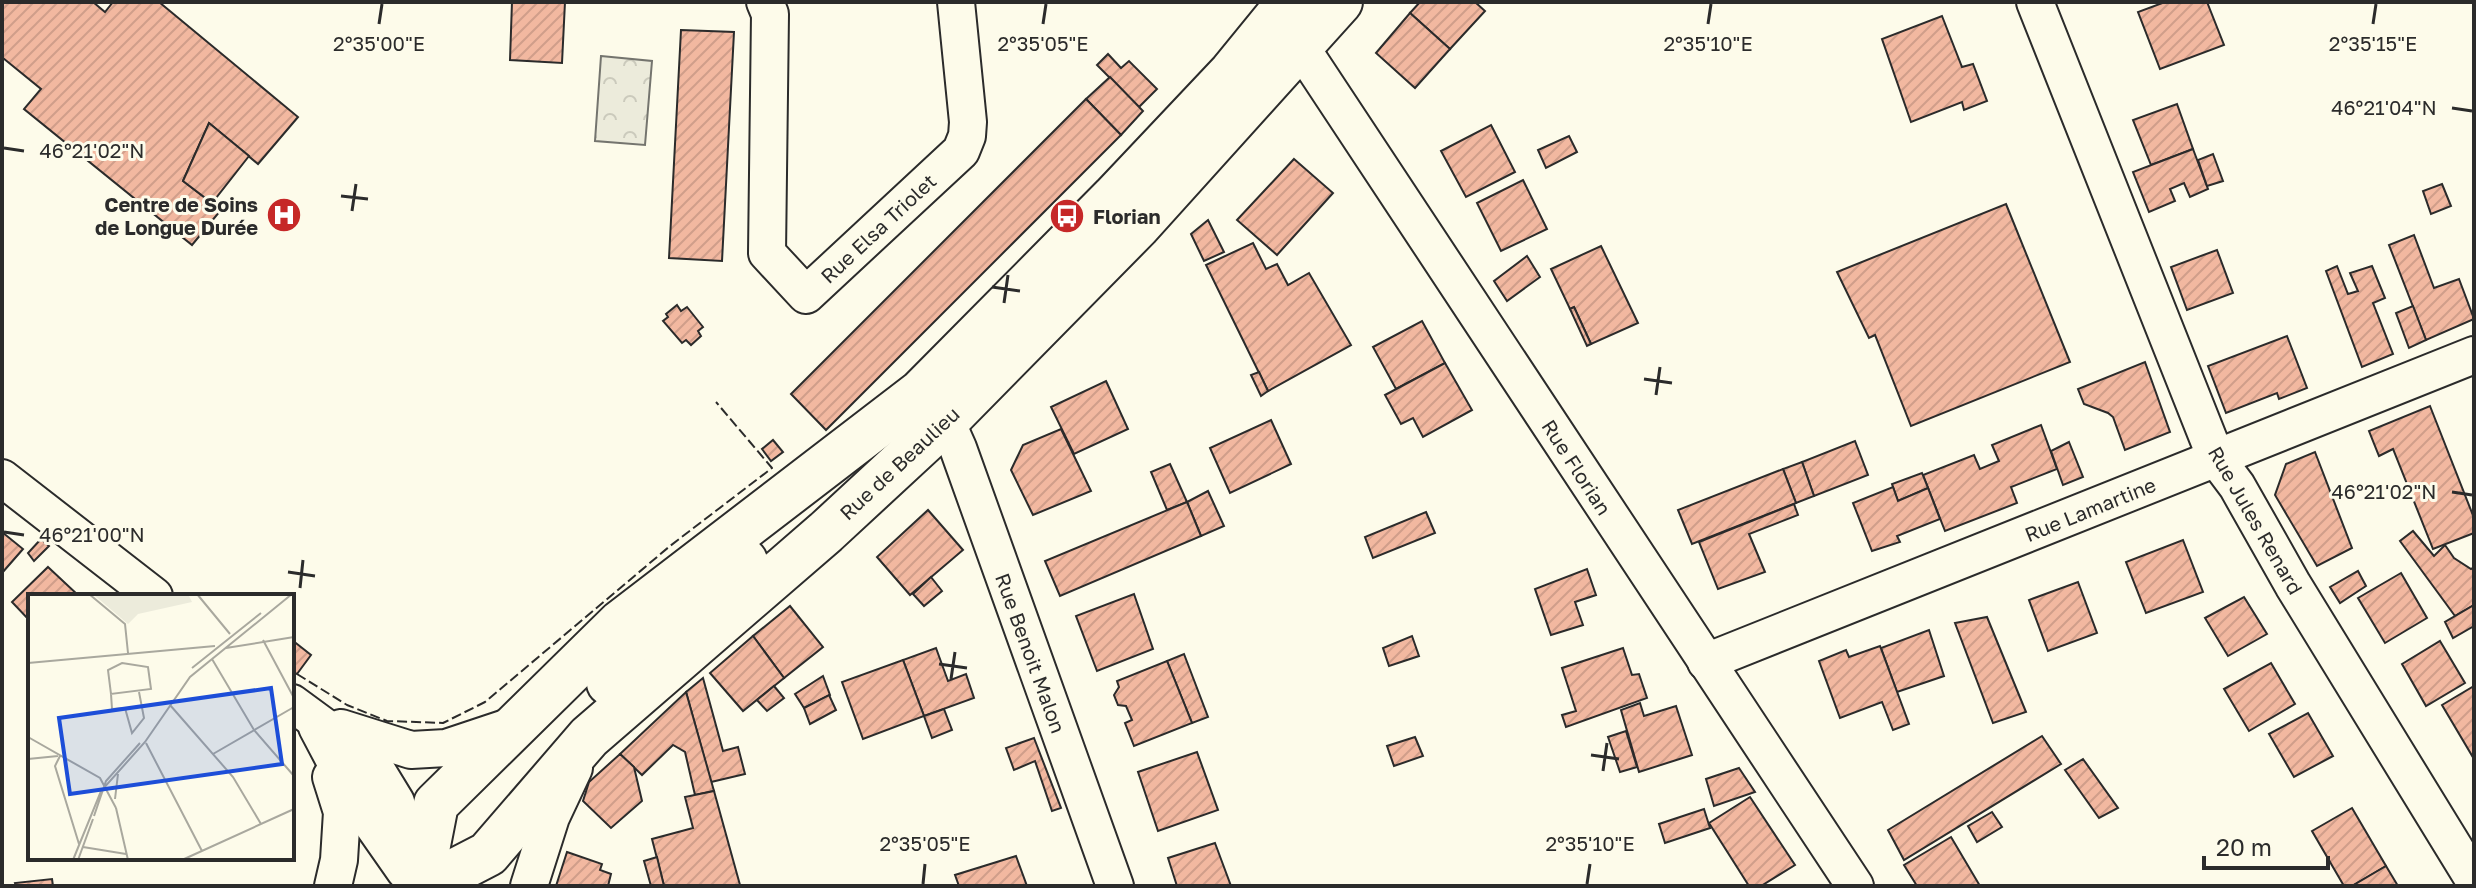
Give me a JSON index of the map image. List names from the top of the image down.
{
  "streets": {
    "main road": ["Rue de Beaulieu"],
    "street": [
      "Rue Elsa Triolet",
      "Rue Florian",
      "Rue Lamartine",
      "Rue Jules Renard",
      "Rue Benoit Malon"
    ]
  },
  "crossings": [
    ["Rue de Beaulieu", "Rue Florian"],
    ["Rue de Beaulieu", "Rue Benoit Malon"],
    ["Rue Florian", "Rue Lamartine"],
    ["Rue Lamartine", "Rue Jules Renard"]
  ],
  "places": {
    "hospital": ["Centre de Soins de Longue Durée"],
    "bus stop": ["Florian"]
  },
  "scale_bar": "20 m",
  "coordinates": [
    "2°35'00\"E",
    "2°35'05\"E",
    "2°35'10\"E",
    "2°35'15\"E",
    "46°21'04\"N",
    "46°21'02\"N",
    "46°21'00\"N"
  ]
}
